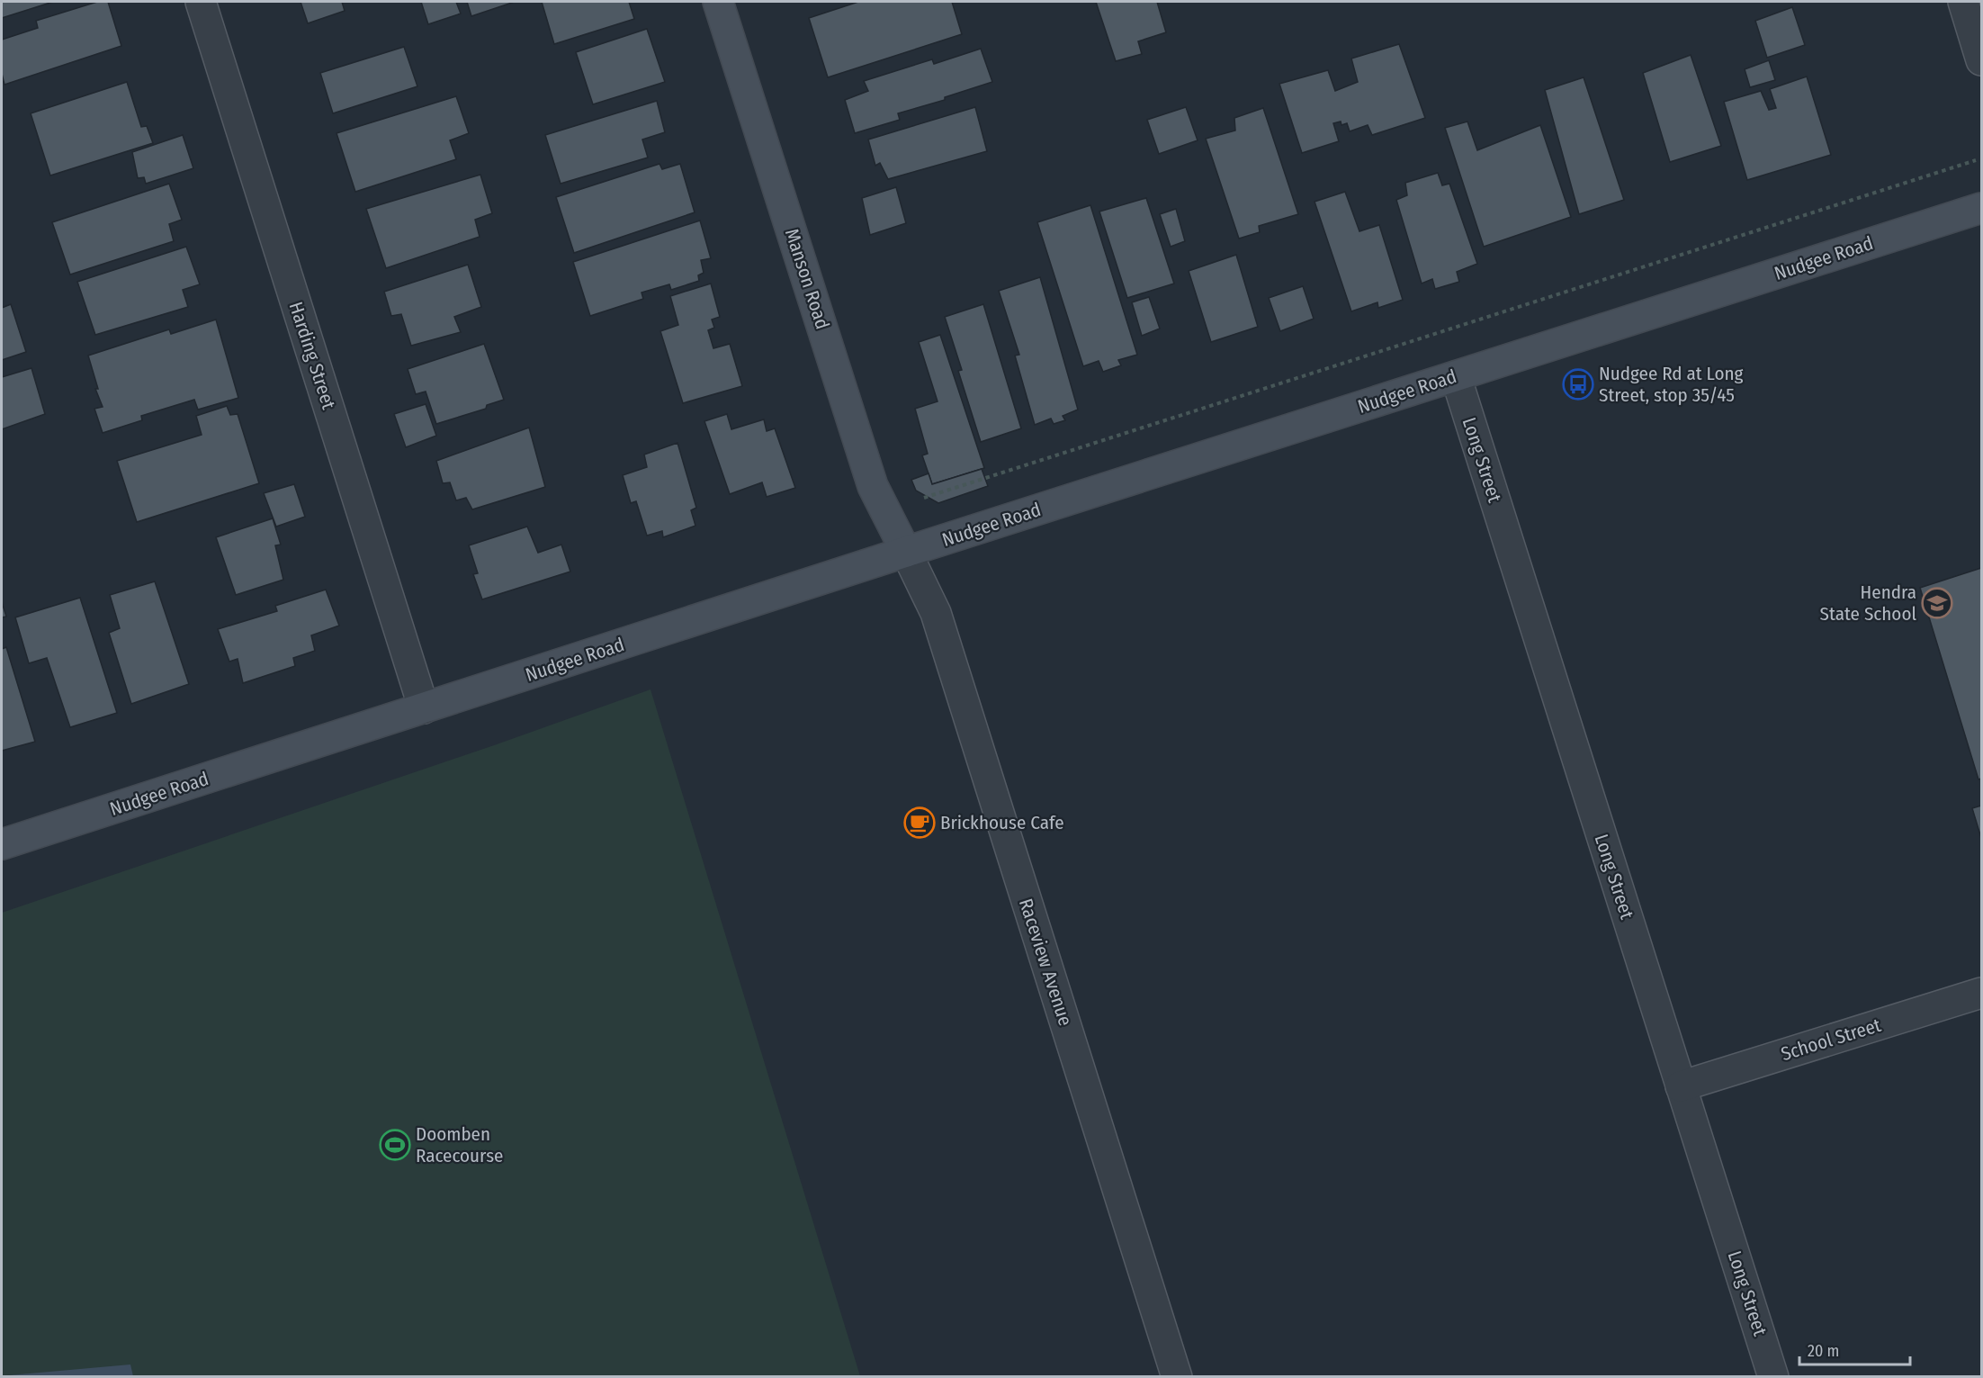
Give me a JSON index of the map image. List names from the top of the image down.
{
  "streets": {
    "main road": ["Nudgee Road", "Manson Road"],
    "street": [
      "Harding Street",
      "Long Street",
      "Raceview Avenue",
      "School Street"
    ]
  },
  "crossings": [
    ["Nudgee Road", "Manson Road"],
    ["Nudgee Road", "Harding Street"],
    ["Nudgee Road", "Long Street"],
    ["Nudgee Road", "Raceview Avenue"],
    ["Manson Road", "Raceview Avenue"],
    ["Long Street", "School Street"]
  ],
  "places": {
    "bus stop": ["Nudgee Rd at Long Street, stop 35/45"],
    "school or university": ["Hendra State School"],
    "cafe": ["Brickhouse Cafe"],
    "sports": ["Doomben Racecourse"]
  },
  "scale_bar": "20 m"
}
